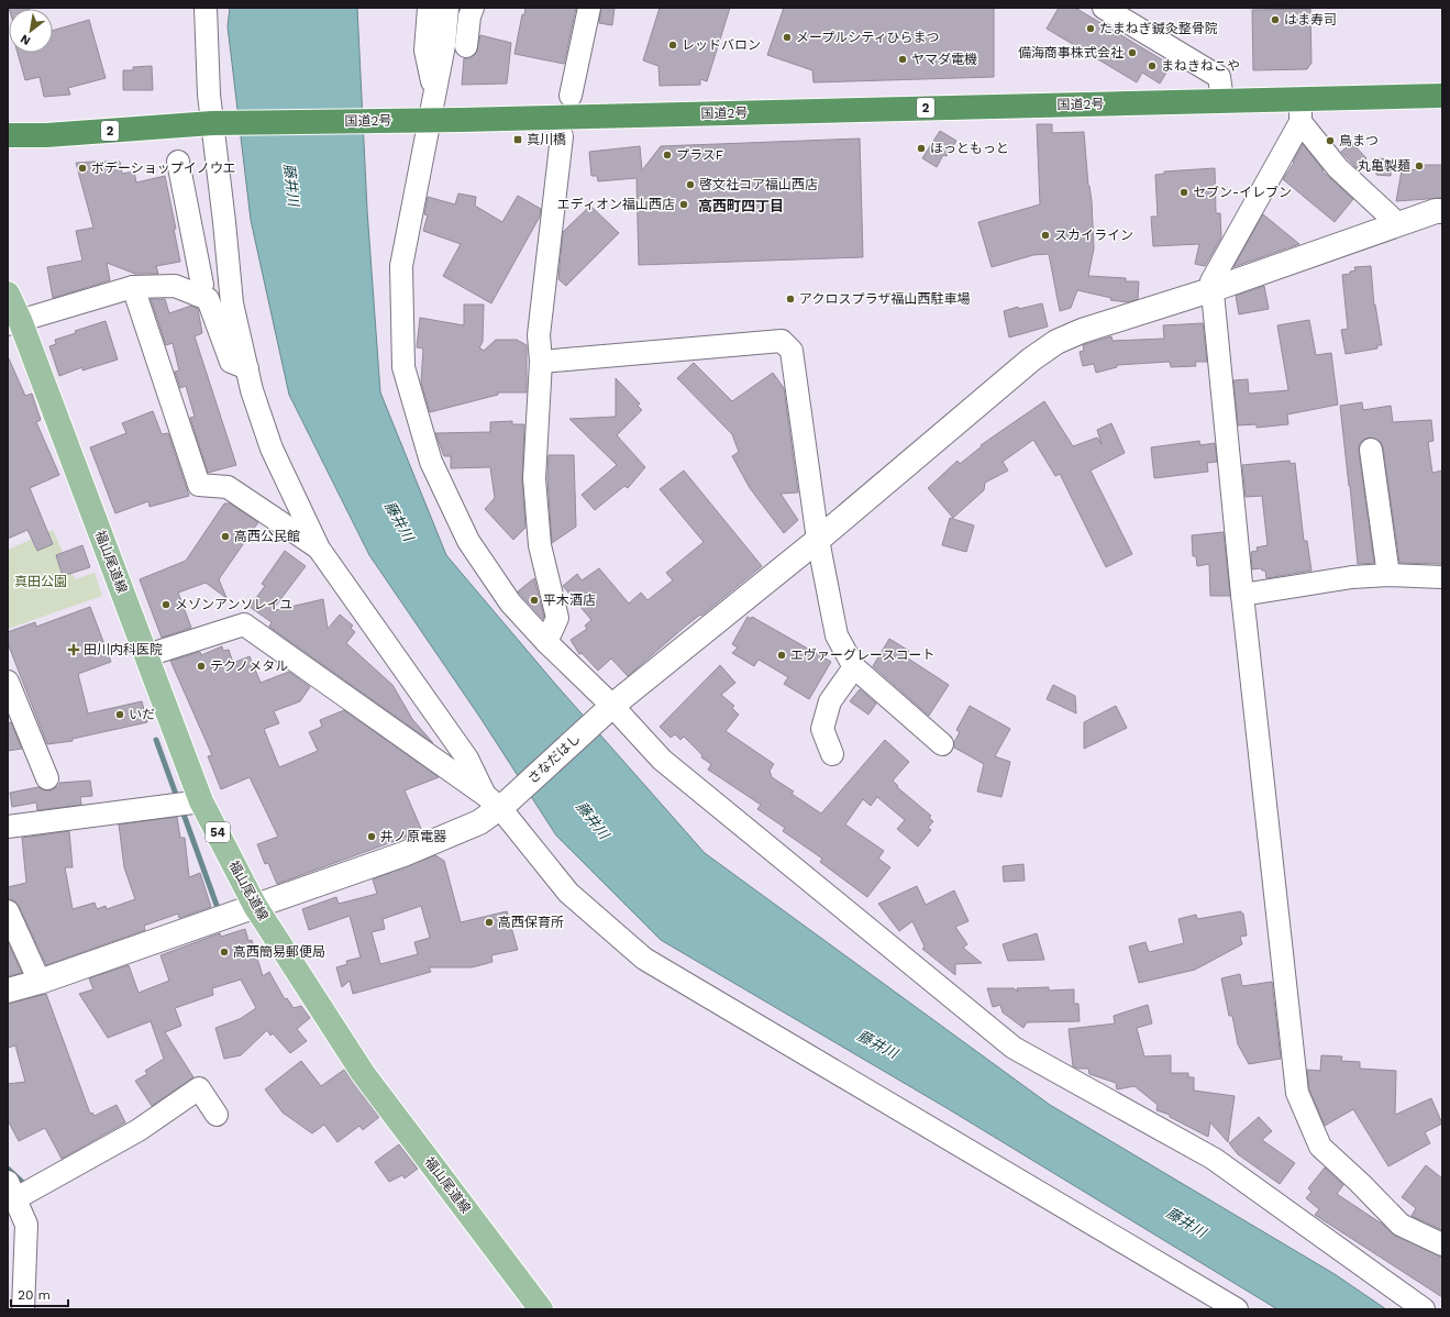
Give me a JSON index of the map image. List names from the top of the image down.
{
  "streets": {
    "highway": ["国道2号", "2"],
    "main road": ["福山尾道線", "54"],
    "street": ["さなだはし"]
  },
  "crossings": [
    ["福山尾道線", "さなだはし"]
  ],
  "districts": ["高西町四丁目"],
  "water": ["藤井川"],
  "parks": ["真田公園"],
  "places": {
    "other": [
      "はま寿司",
      "たまねぎ鍼灸整骨院",
      "メープルシティひらまつ",
      "レッドバロン",
      "備海商事株式会社",
      "ヤマダ電機",
      "まねきねこや",
      "鳥まつ",
      "ほっともっと",
      "プラスF",
      "丸亀製麺",
      "ボデーショップイノウエ",
      "啓文社コア福山西店",
      "セブン-イレブン",
      "エディオン福山西店",
      "スカイライン",
      "アクロスプラザ福山西駐車場",
      "高西公民館",
      "平木酒店",
      "メゾンアンソレイユ",
      "エヴァーグレースコート",
      "テクノメタル",
      "いだ",
      "井ノ原電器",
      "高西保育所",
      "高西簡易郵便局"
    ],
    "transit": ["真川橋"],
    "health": ["田川内科医院"]
  },
  "scale_bar": "20 m",
  "north": "bottom left"
}
